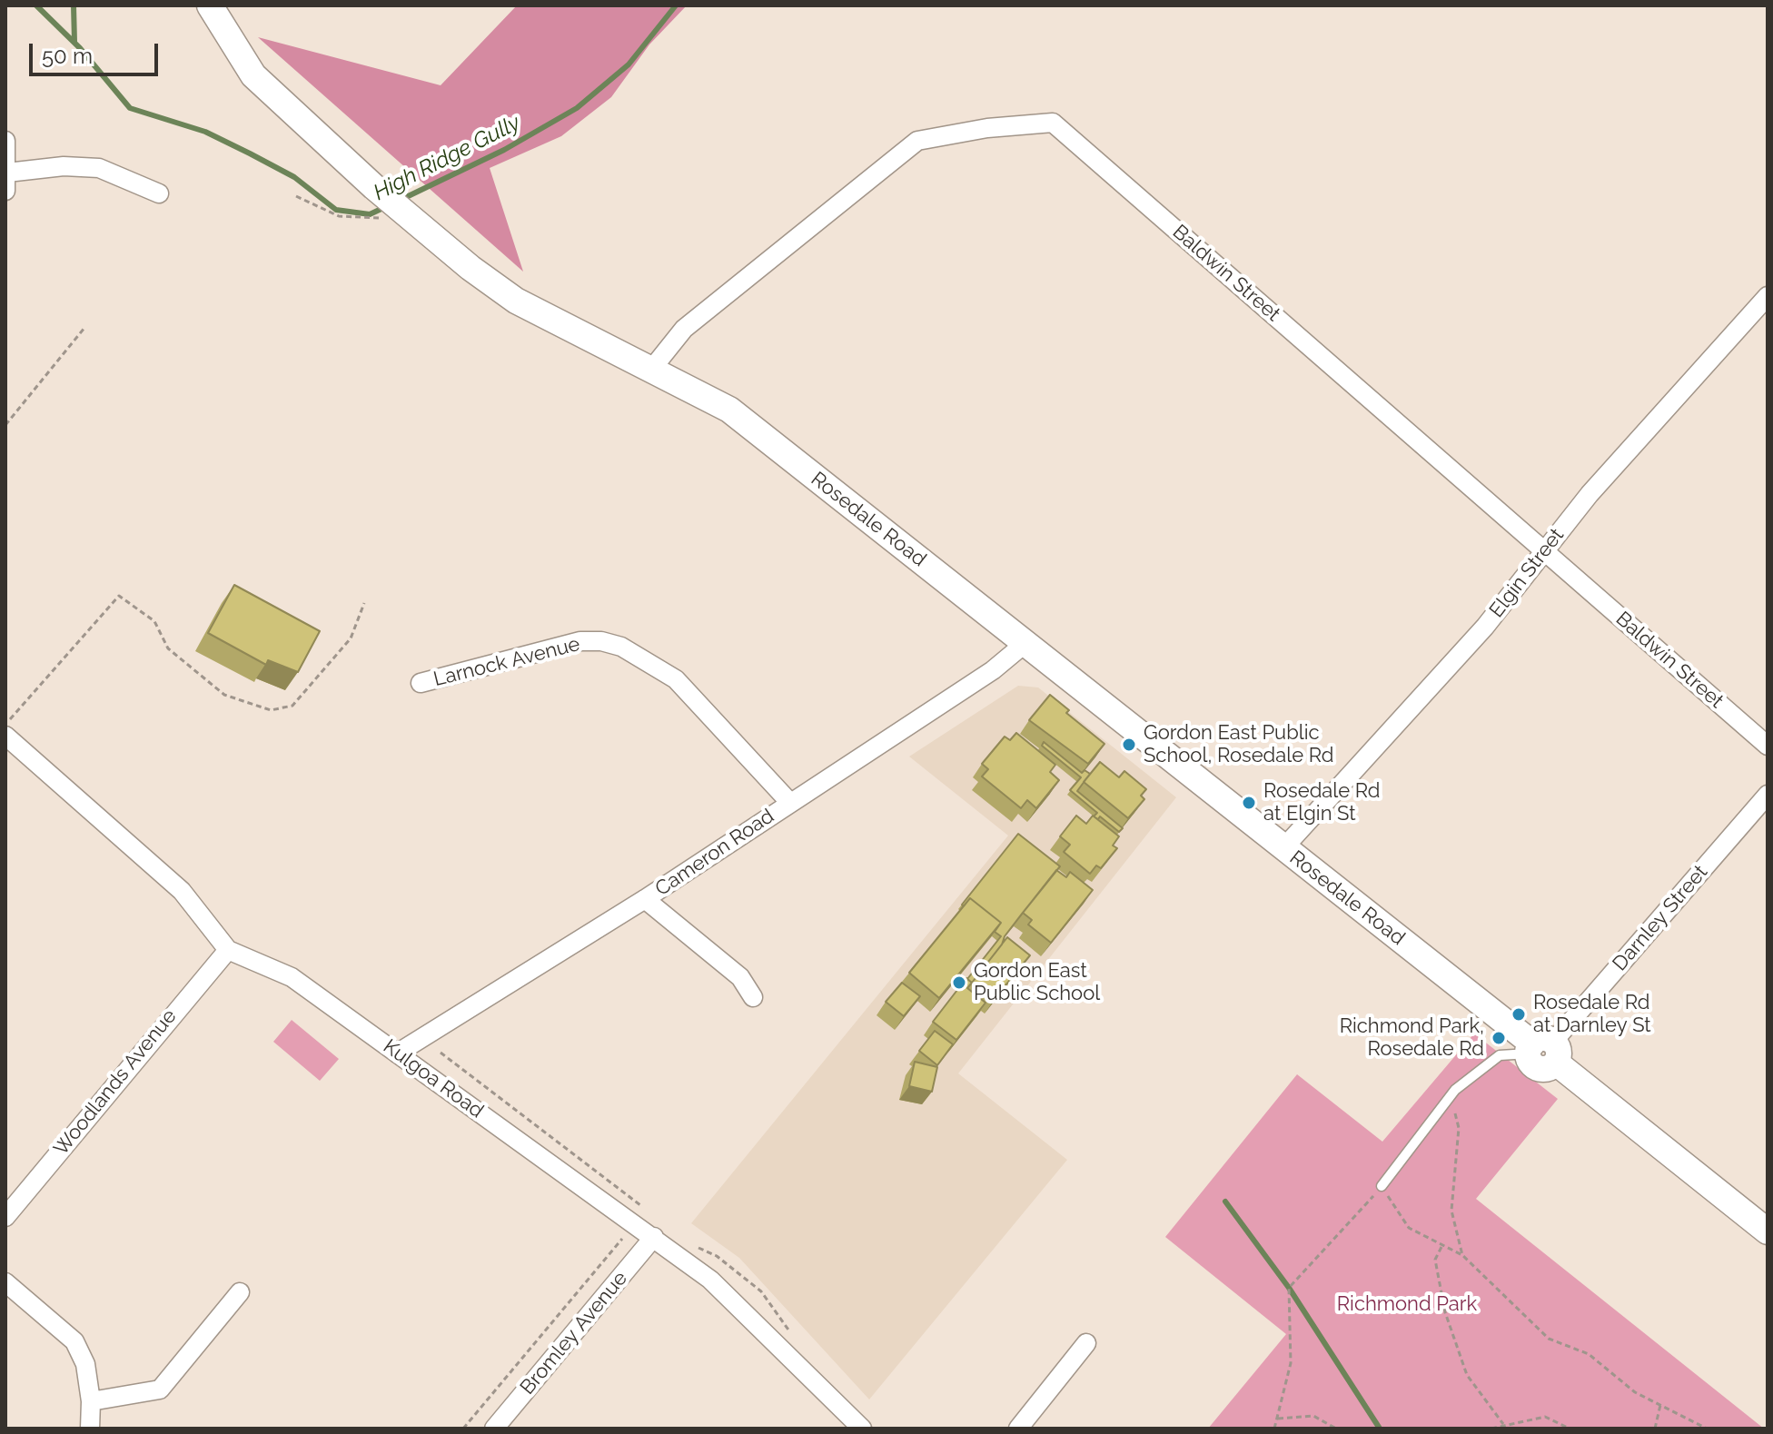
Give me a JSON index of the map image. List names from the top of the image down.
{
  "streets": {
    "street": [
      "Baldwin Street",
      "Rosedale Road",
      "Elgin Street",
      "Larnock Avenue",
      "Cameron Road",
      "Darnley Street",
      "Kulgoa Road",
      "Woodlands Avenue",
      "Bromley Avenue"
    ]
  },
  "crossings": [
    ["Baldwin Street", "Rosedale Road"],
    ["Baldwin Street", "Elgin Street"],
    ["Rosedale Road", "Elgin Street"],
    ["Rosedale Road", "Cameron Road"],
    ["Rosedale Road", "Darnley Street"],
    ["Larnock Avenue", "Cameron Road"],
    ["Cameron Road", "Kulgoa Road"],
    ["Kulgoa Road", "Woodlands Avenue"],
    ["Kulgoa Road", "Bromley Avenue"]
  ],
  "water": ["High Ridge Gully"],
  "parks": ["Richmond Park"],
  "places": [
    "Gordon East Public School, Rosedale Rd",
    "Rosedale Rd at Elgin St",
    "Gordon East Public School",
    "Rosedale Rd at Darnley St",
    "Richmond Park, Rosedale Rd"
  ],
  "scale_bar": "50 m"
}
